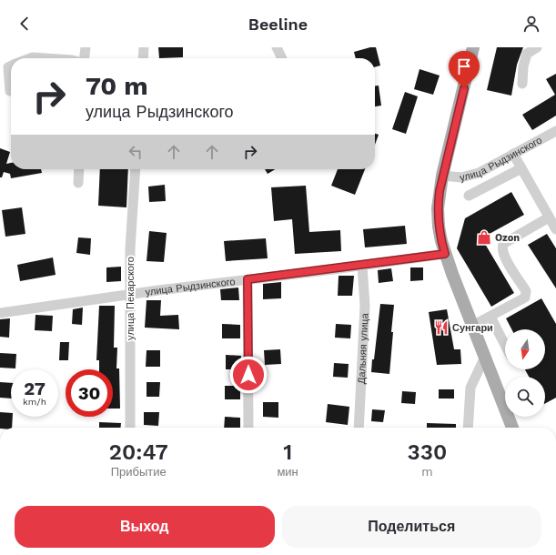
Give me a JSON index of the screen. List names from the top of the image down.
{
  "streets": {
    "street": ["улица Рыдзинского", "улица Пекарского", "Дальняя улица"]
  },
  "crossings": [
    ["улица Рыдзинского", "улица Пекарского"],
    ["улица Рыдзинского", "Дальняя улица"]
  ],
  "places": {
    "shop": ["Ozon"],
    "restaurant": ["Сунгари"]
  },
  "north": "bottom",
  "page": {
    "header": "Beeline",
    "turn": ["70 m", "улица Рыдзинского"],
    "speed": "27 km/h",
    "limit": "30",
    "eta": [
      "20:47",
      "Прибытие",
      "1",
      "мин",
      "330",
      "m"
    ],
    "buttons": ["Выход", "Поделиться"]
  }
}
